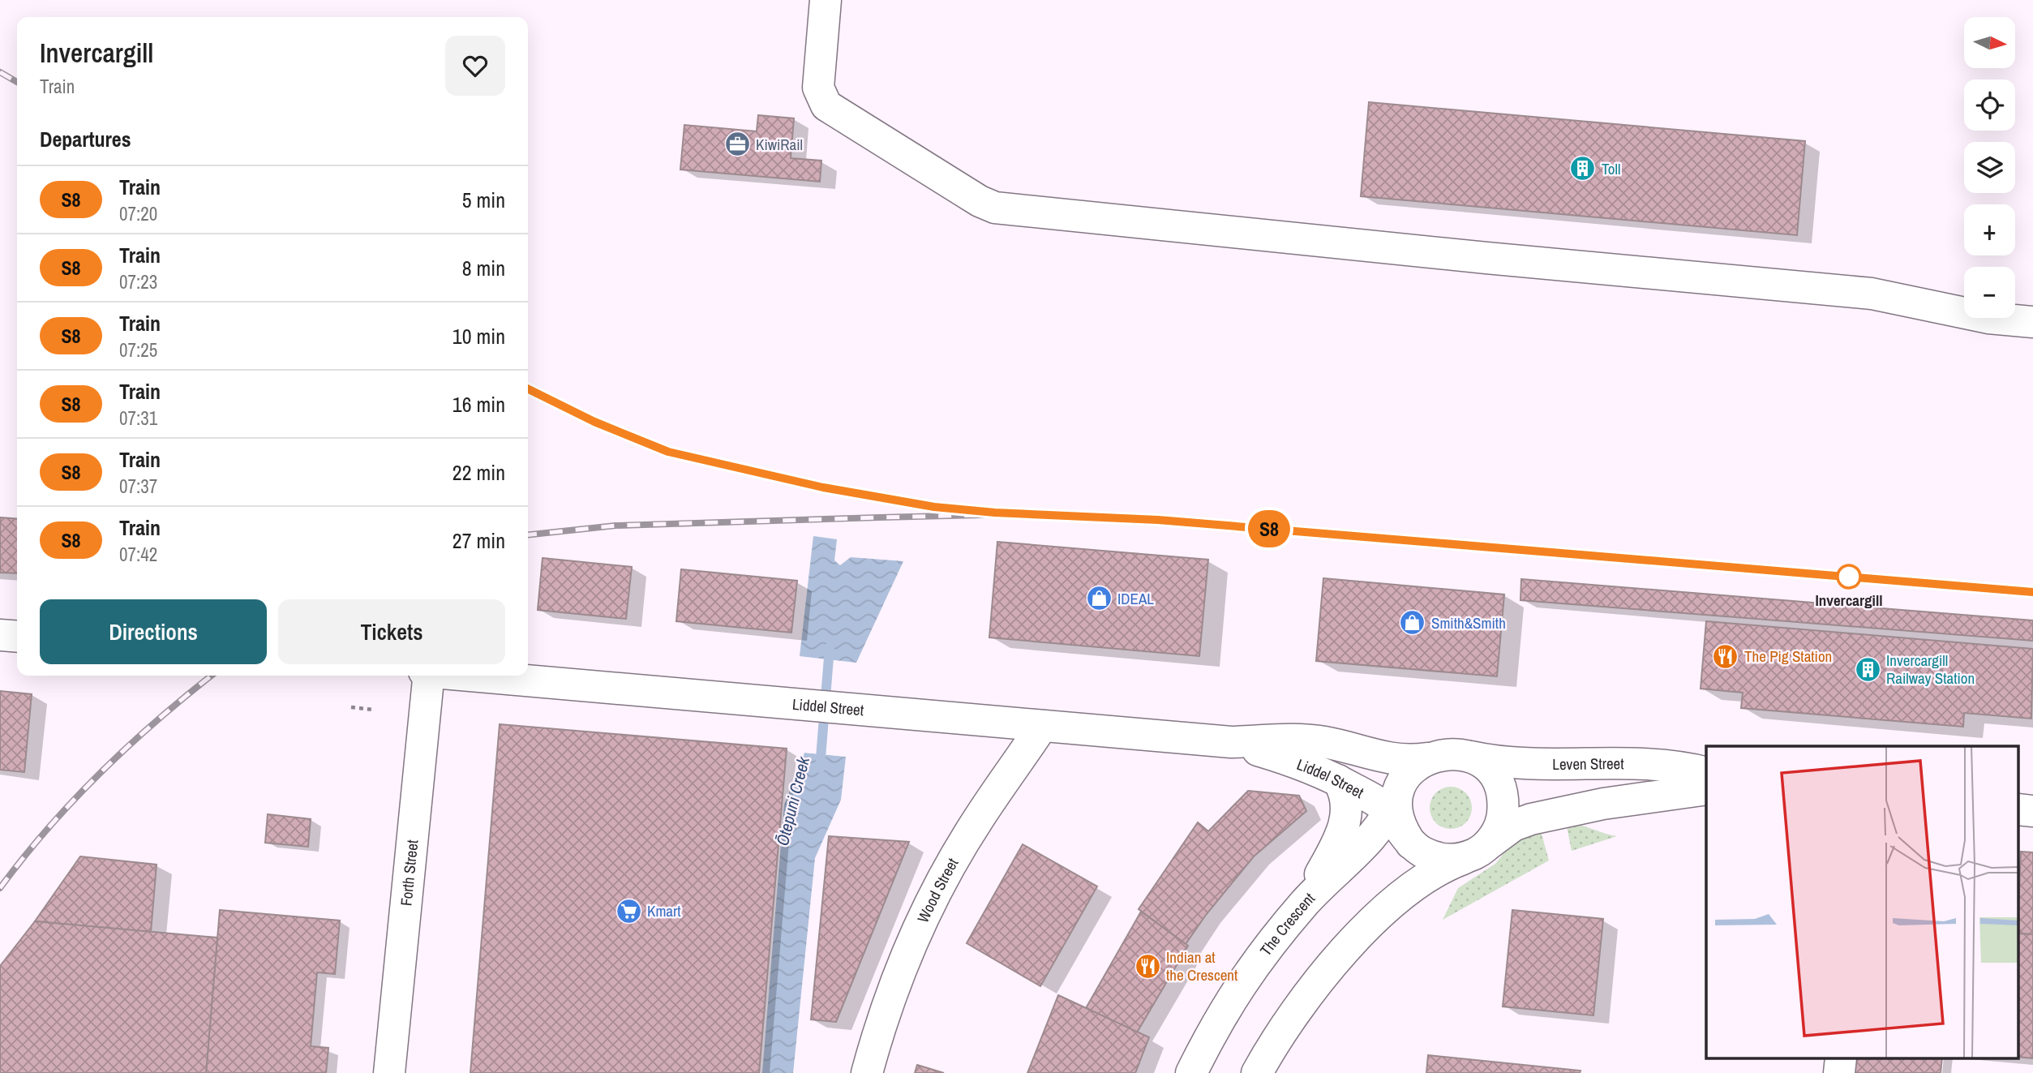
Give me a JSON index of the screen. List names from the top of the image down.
{
  "streets": {
    "street": [
      "Liddel Street",
      "Leven Street",
      "Forth Street",
      "Wood Street",
      "The Crescent"
    ]
  },
  "crossings": [
    ["Liddel Street", "Leven Street"],
    ["Liddel Street", "Wood Street"],
    ["Liddel Street", "The Crescent"],
    ["Leven Street", "The Crescent"]
  ],
  "water": ["Ōtepuni Creek"],
  "places": {
    "office": ["KiwiRail"],
    "building": ["Toll", "Invercargill Railway Station"],
    "other": ["Invercargill"],
    "shop": ["IDEAL", "Smith&Smith"],
    "restaurant": ["The Pig Station", "Indian at the Crescent"],
    "supermarket": ["Kmart"]
  },
  "north": "right",
  "page": {
    "on_map": "S8",
    "map_buttons": ["+", "−"],
    "heading": [
      ["Invercargill", "Train"],
      "Departures"
    ],
    "list": [
      {
        "mark": "S8",
        "name": "Train",
        "note": "07:20",
        "value": "5 min"
      },
      {
        "mark": "S8",
        "name": "Train",
        "note": "07:23",
        "value": "8 min"
      },
      {
        "mark": "S8",
        "name": "Train",
        "note": "07:25",
        "value": "10 min"
      },
      {
        "mark": "S8",
        "name": "Train",
        "note": "07:31",
        "value": "16 min"
      },
      {
        "mark": "S8",
        "name": "Train",
        "note": "07:37",
        "value": "22 min"
      },
      {
        "mark": "S8",
        "name": "Train",
        "note": "07:42",
        "value": "27 min"
      }
    ],
    "buttons": ["Directions", "Tickets"]
  }
}
